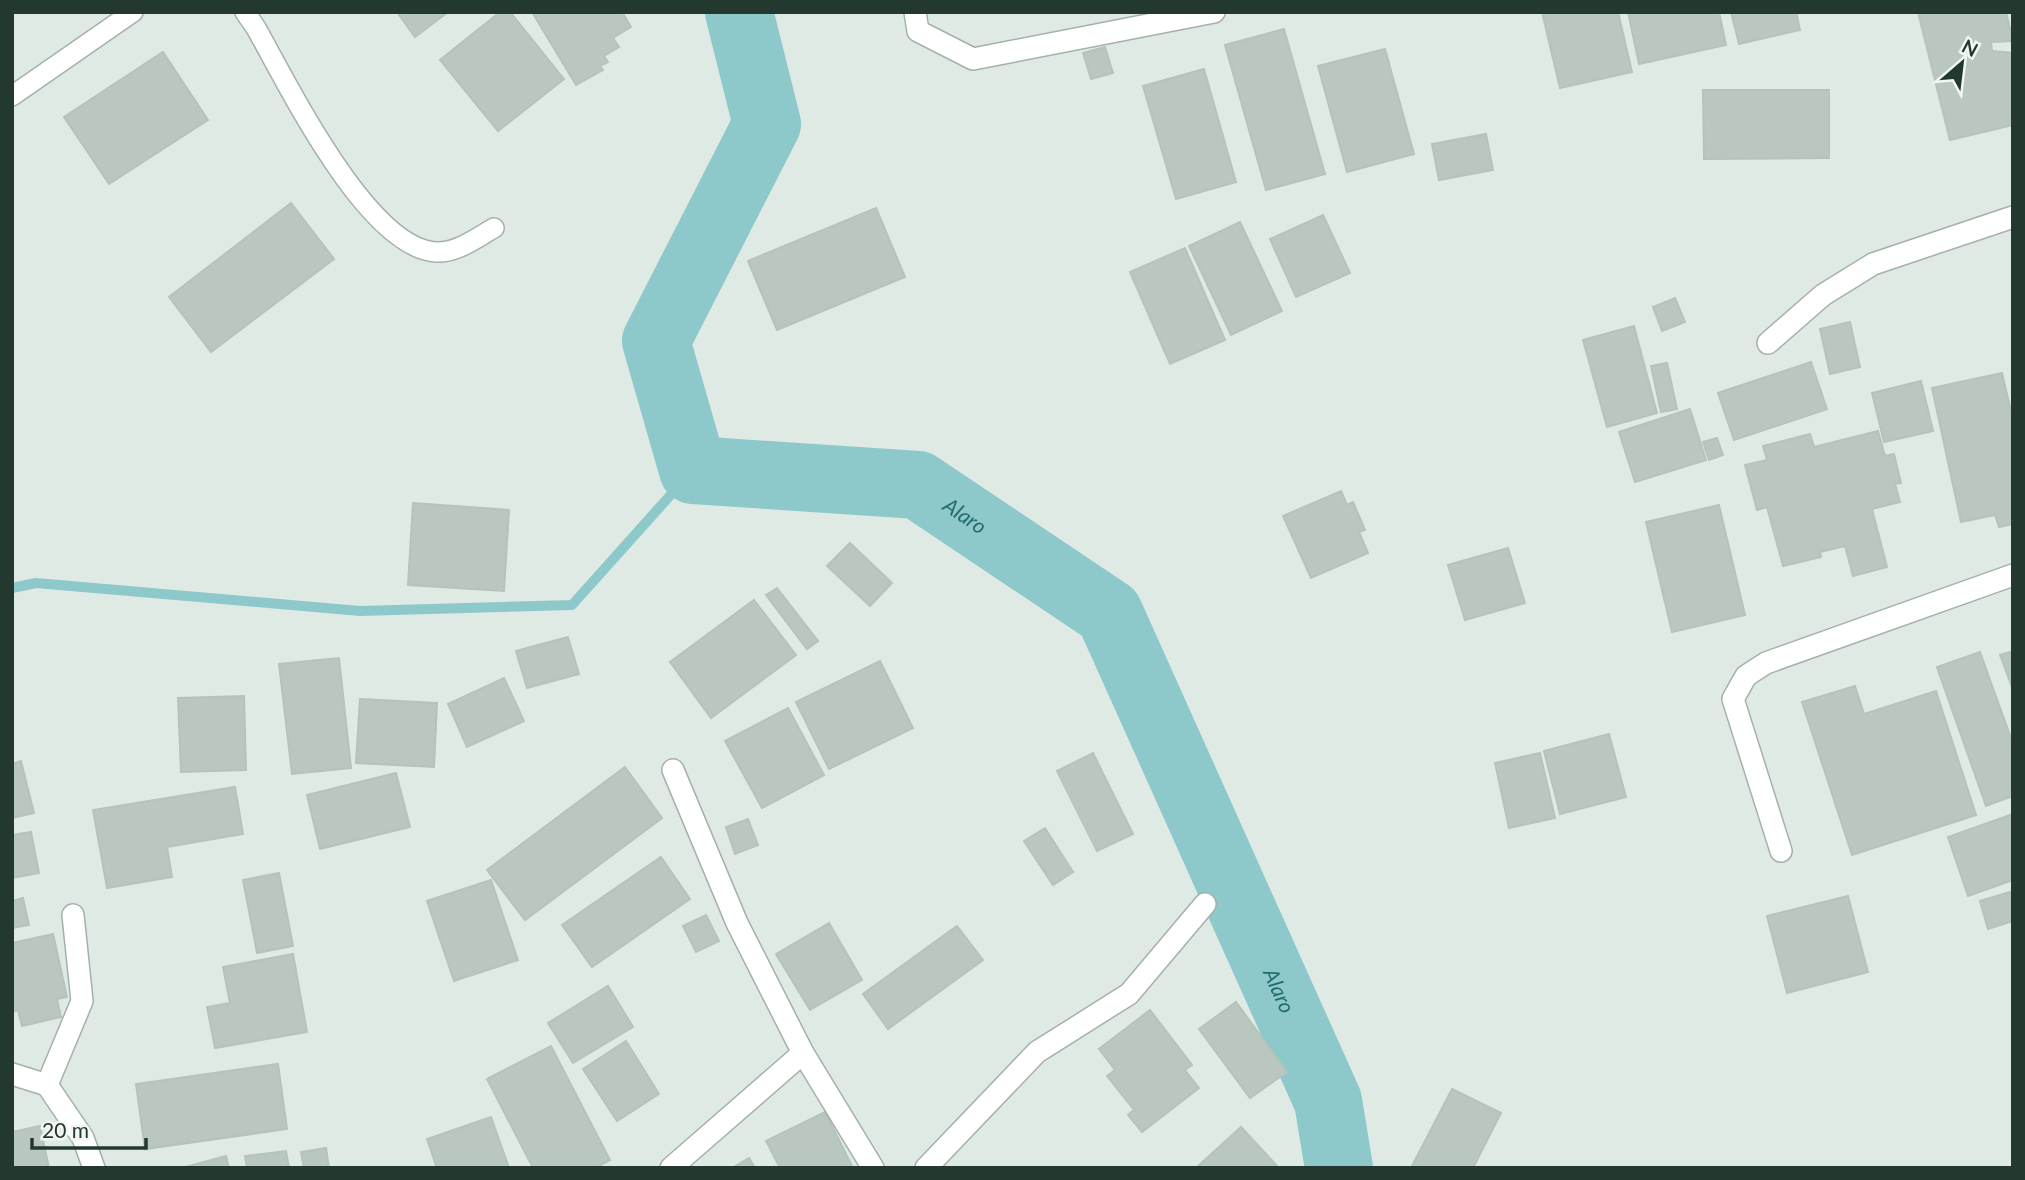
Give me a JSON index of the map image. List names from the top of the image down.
{
  "water": ["Alaro"],
  "scale_bar": "20 m",
  "north": "top right"
}
